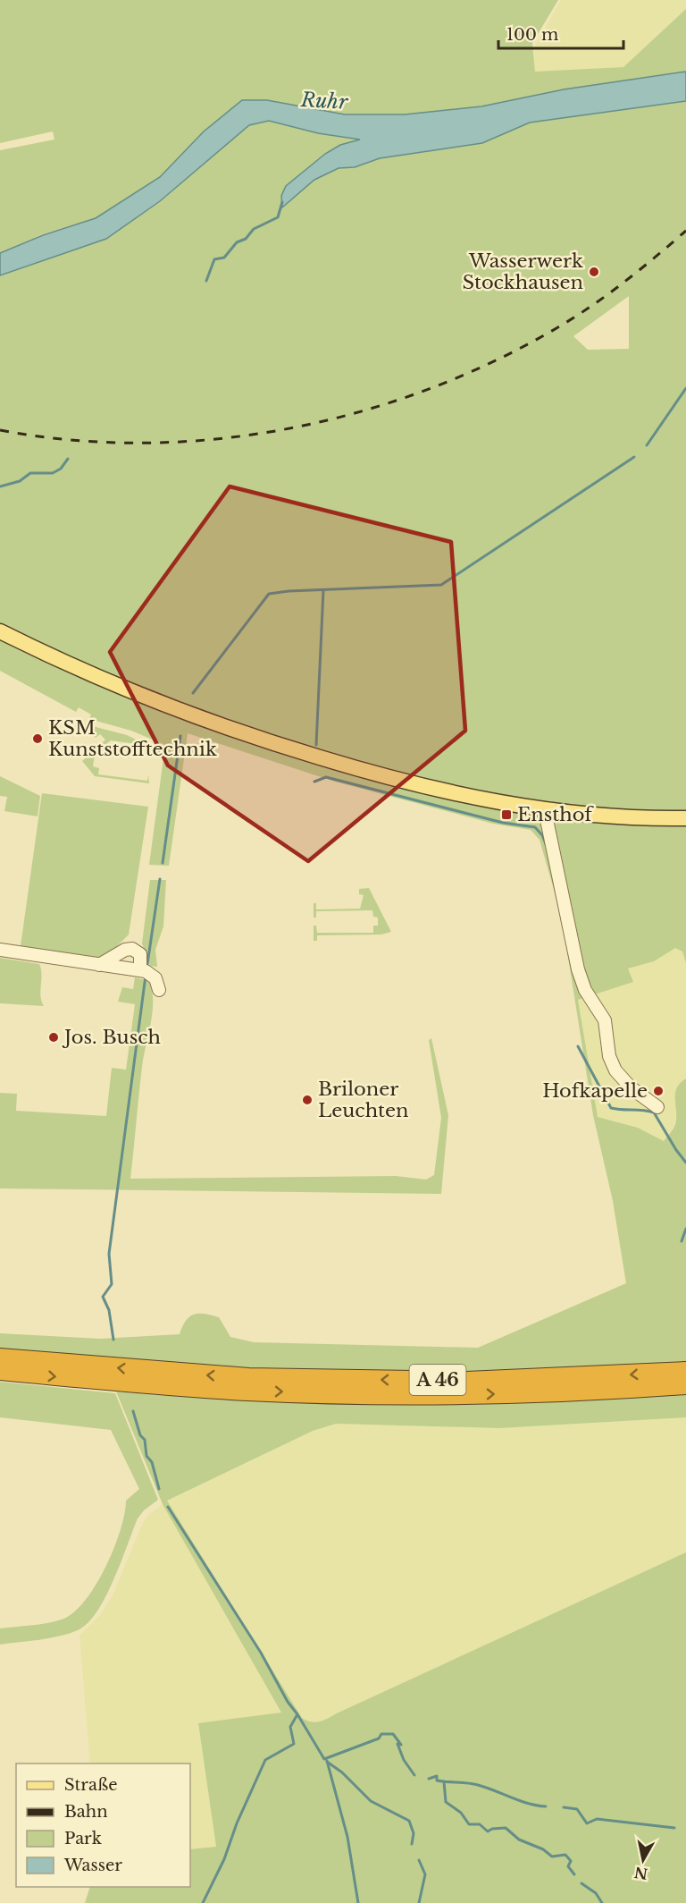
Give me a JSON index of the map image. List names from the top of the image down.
{
  "streets": {
    "highway": ["A 46"]
  },
  "water": ["Ruhr"],
  "places": {
    "other": [
      "Wasserwerk Stockhausen",
      "KSM Kunststofftechnik",
      "Jos. Busch",
      "Hofkapelle",
      "Briloner Leuchten"
    ],
    "transit": ["Ensthof"]
  },
  "legend": [
    "Straße",
    "Bahn",
    "Park",
    "Wasser"
  ],
  "scale_bar": "100 m",
  "north": "bottom"
}
